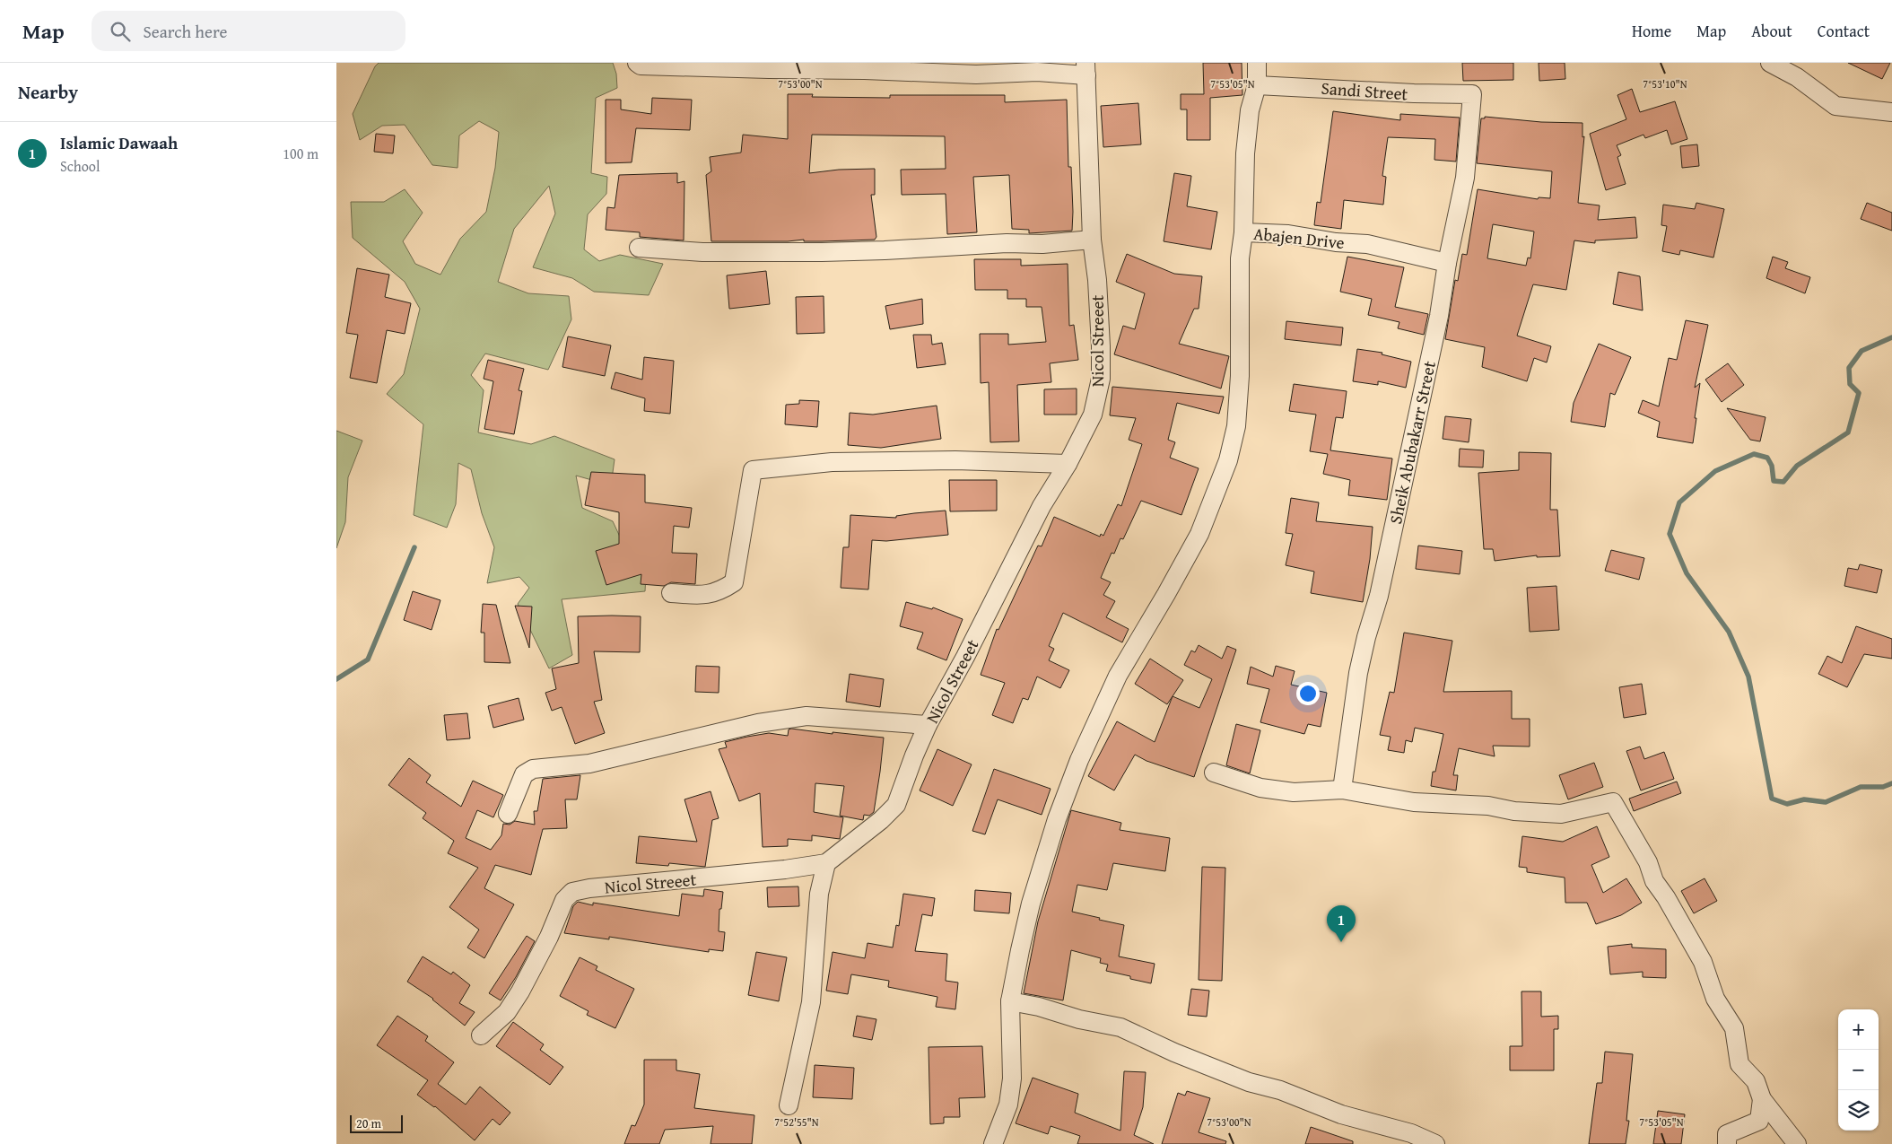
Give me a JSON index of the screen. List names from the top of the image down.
{
  "streets": {
    "street": [
      "Sandi Street",
      "Abajen Drive",
      "Nicol Streeet",
      "Sheik Abubakarr Street"
    ]
  },
  "crossings": [
    ["Sandi Street", "Abajen Drive"],
    ["Sandi Street", "Sheik Abubakarr Street"],
    ["Abajen Drive", "Sheik Abubakarr Street"]
  ],
  "scale_bar": "20 m",
  "page": {
    "header": "Map",
    "search": "Search here",
    "nav": [
      "Home",
      "Map",
      "About",
      "Contact"
    ],
    "heading": "Nearby",
    "list": [
      {
        "mark": "1",
        "name": "Islamic Dawaah",
        "note": "School",
        "value": "100 m"
      }
    ],
    "pins": "1",
    "map_buttons": ["+", "−"],
    "scale": "20 m"
  },
  "coordinates": [
    "7°53'00\"N",
    "7°53'05\"N",
    "7°53'10\"N",
    "7°52'55\"N"
  ]
}
